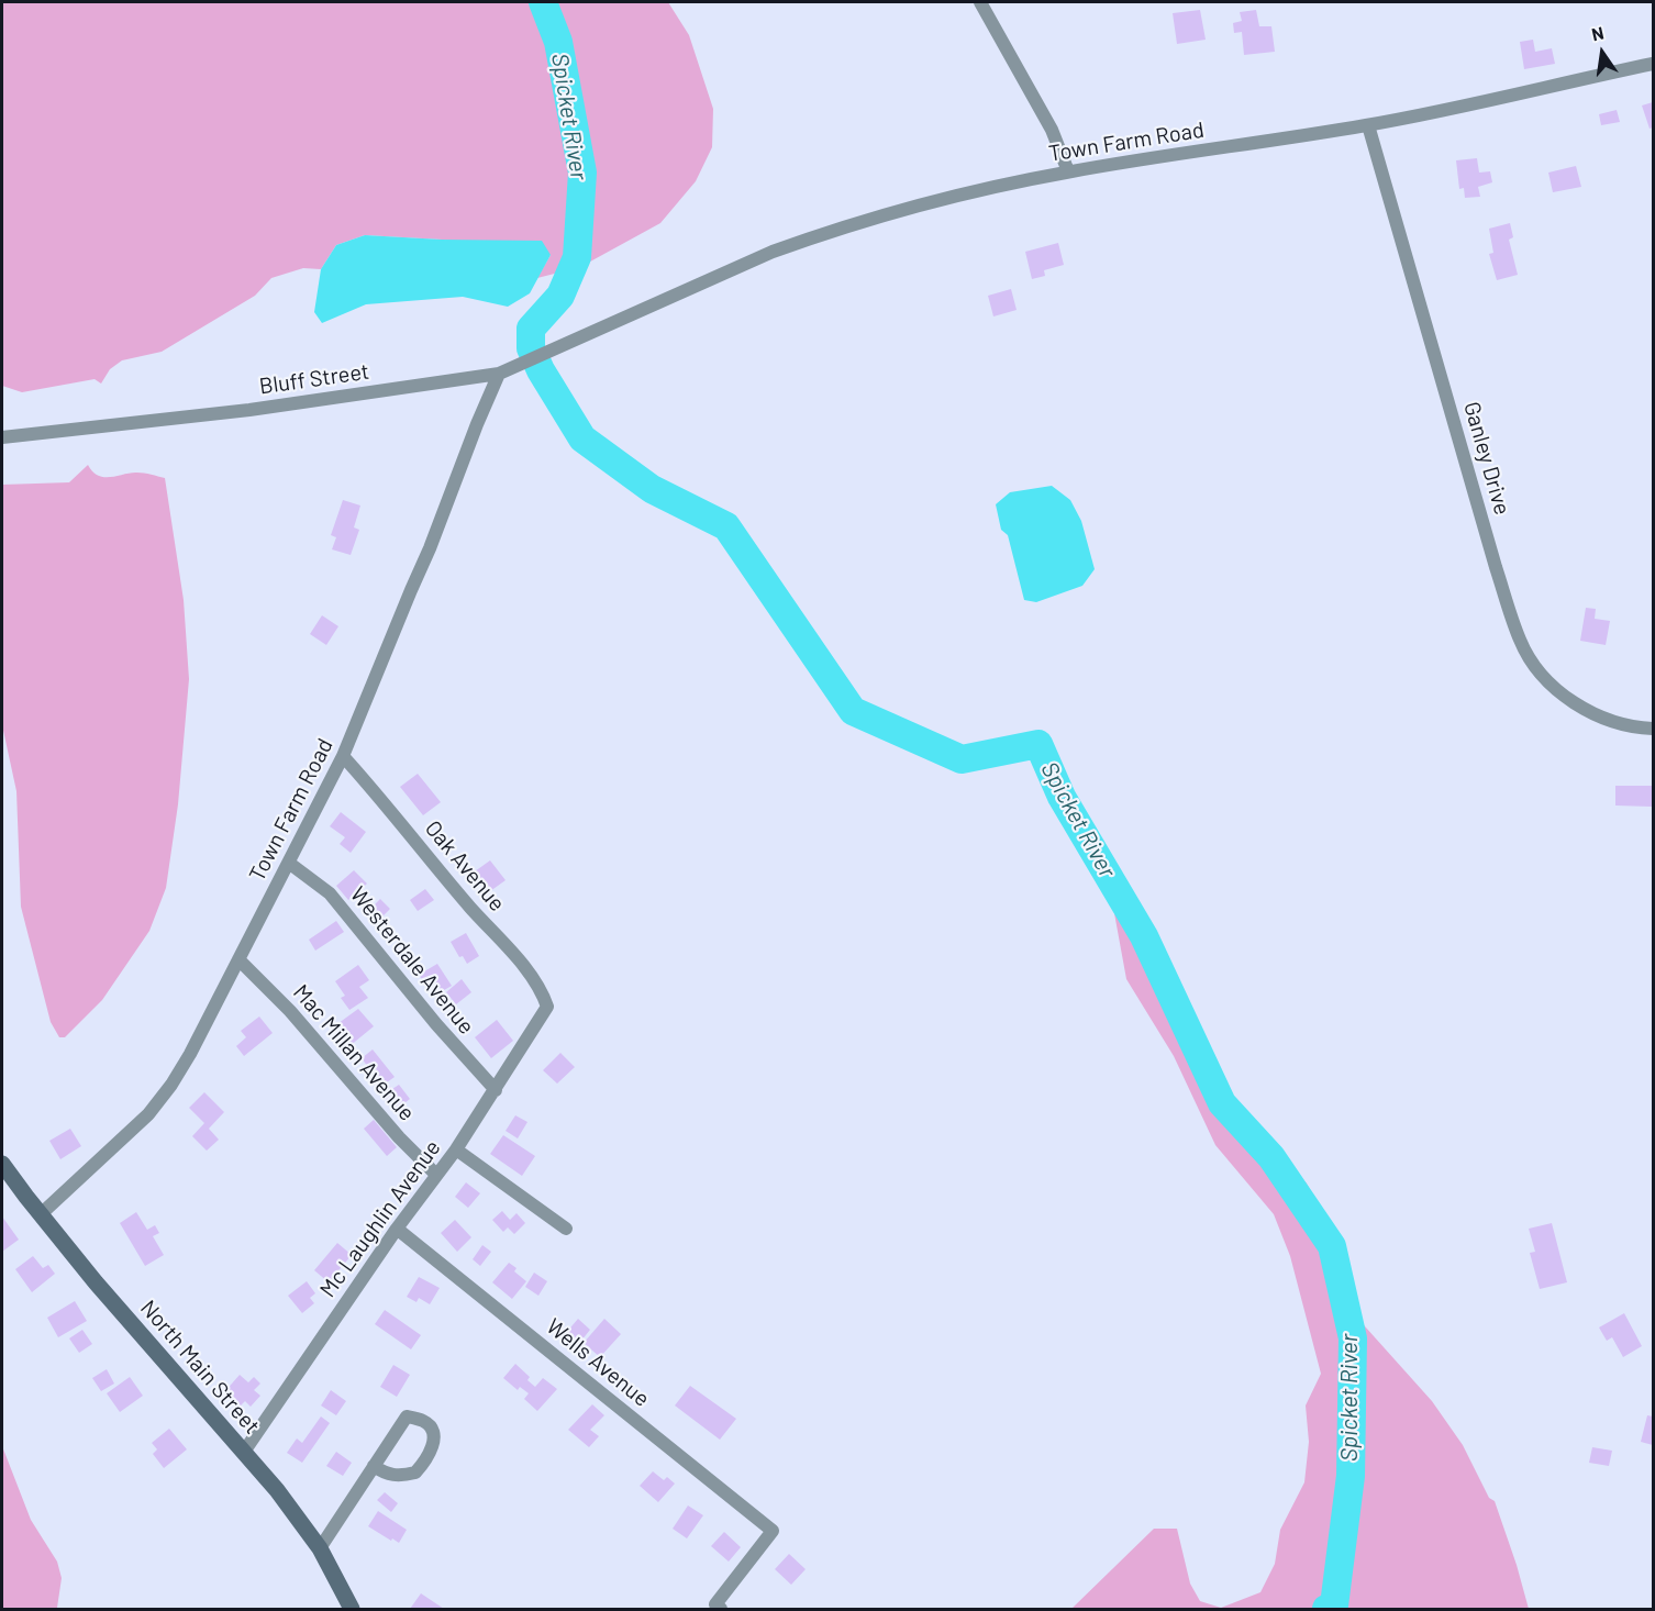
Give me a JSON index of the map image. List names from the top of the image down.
{
  "streets": {
    "street": [
      "Town Farm Road",
      "Bluff Street",
      "Ganley Drive",
      "Oak Avenue",
      "Westerdale Avenue",
      "Mac Millan Avenue",
      "Mc Laughlin Avenue",
      "Wells Avenue",
      "North Main Street"
    ]
  },
  "crossings": [
    ["Town Farm Road", "Bluff Street"],
    ["Town Farm Road", "Ganley Drive"],
    ["Town Farm Road", "Oak Avenue"],
    ["Town Farm Road", "Westerdale Avenue"],
    ["Town Farm Road", "Mac Millan Avenue"],
    ["Town Farm Road", "North Main Street"],
    ["Oak Avenue", "Mc Laughlin Avenue"],
    ["Westerdale Avenue", "Mc Laughlin Avenue"],
    ["Mac Millan Avenue", "Mc Laughlin Avenue"],
    ["Mc Laughlin Avenue", "Wells Avenue"],
    ["Mc Laughlin Avenue", "North Main Street"]
  ],
  "water": ["Spicket River"],
  "north": "top"
}
